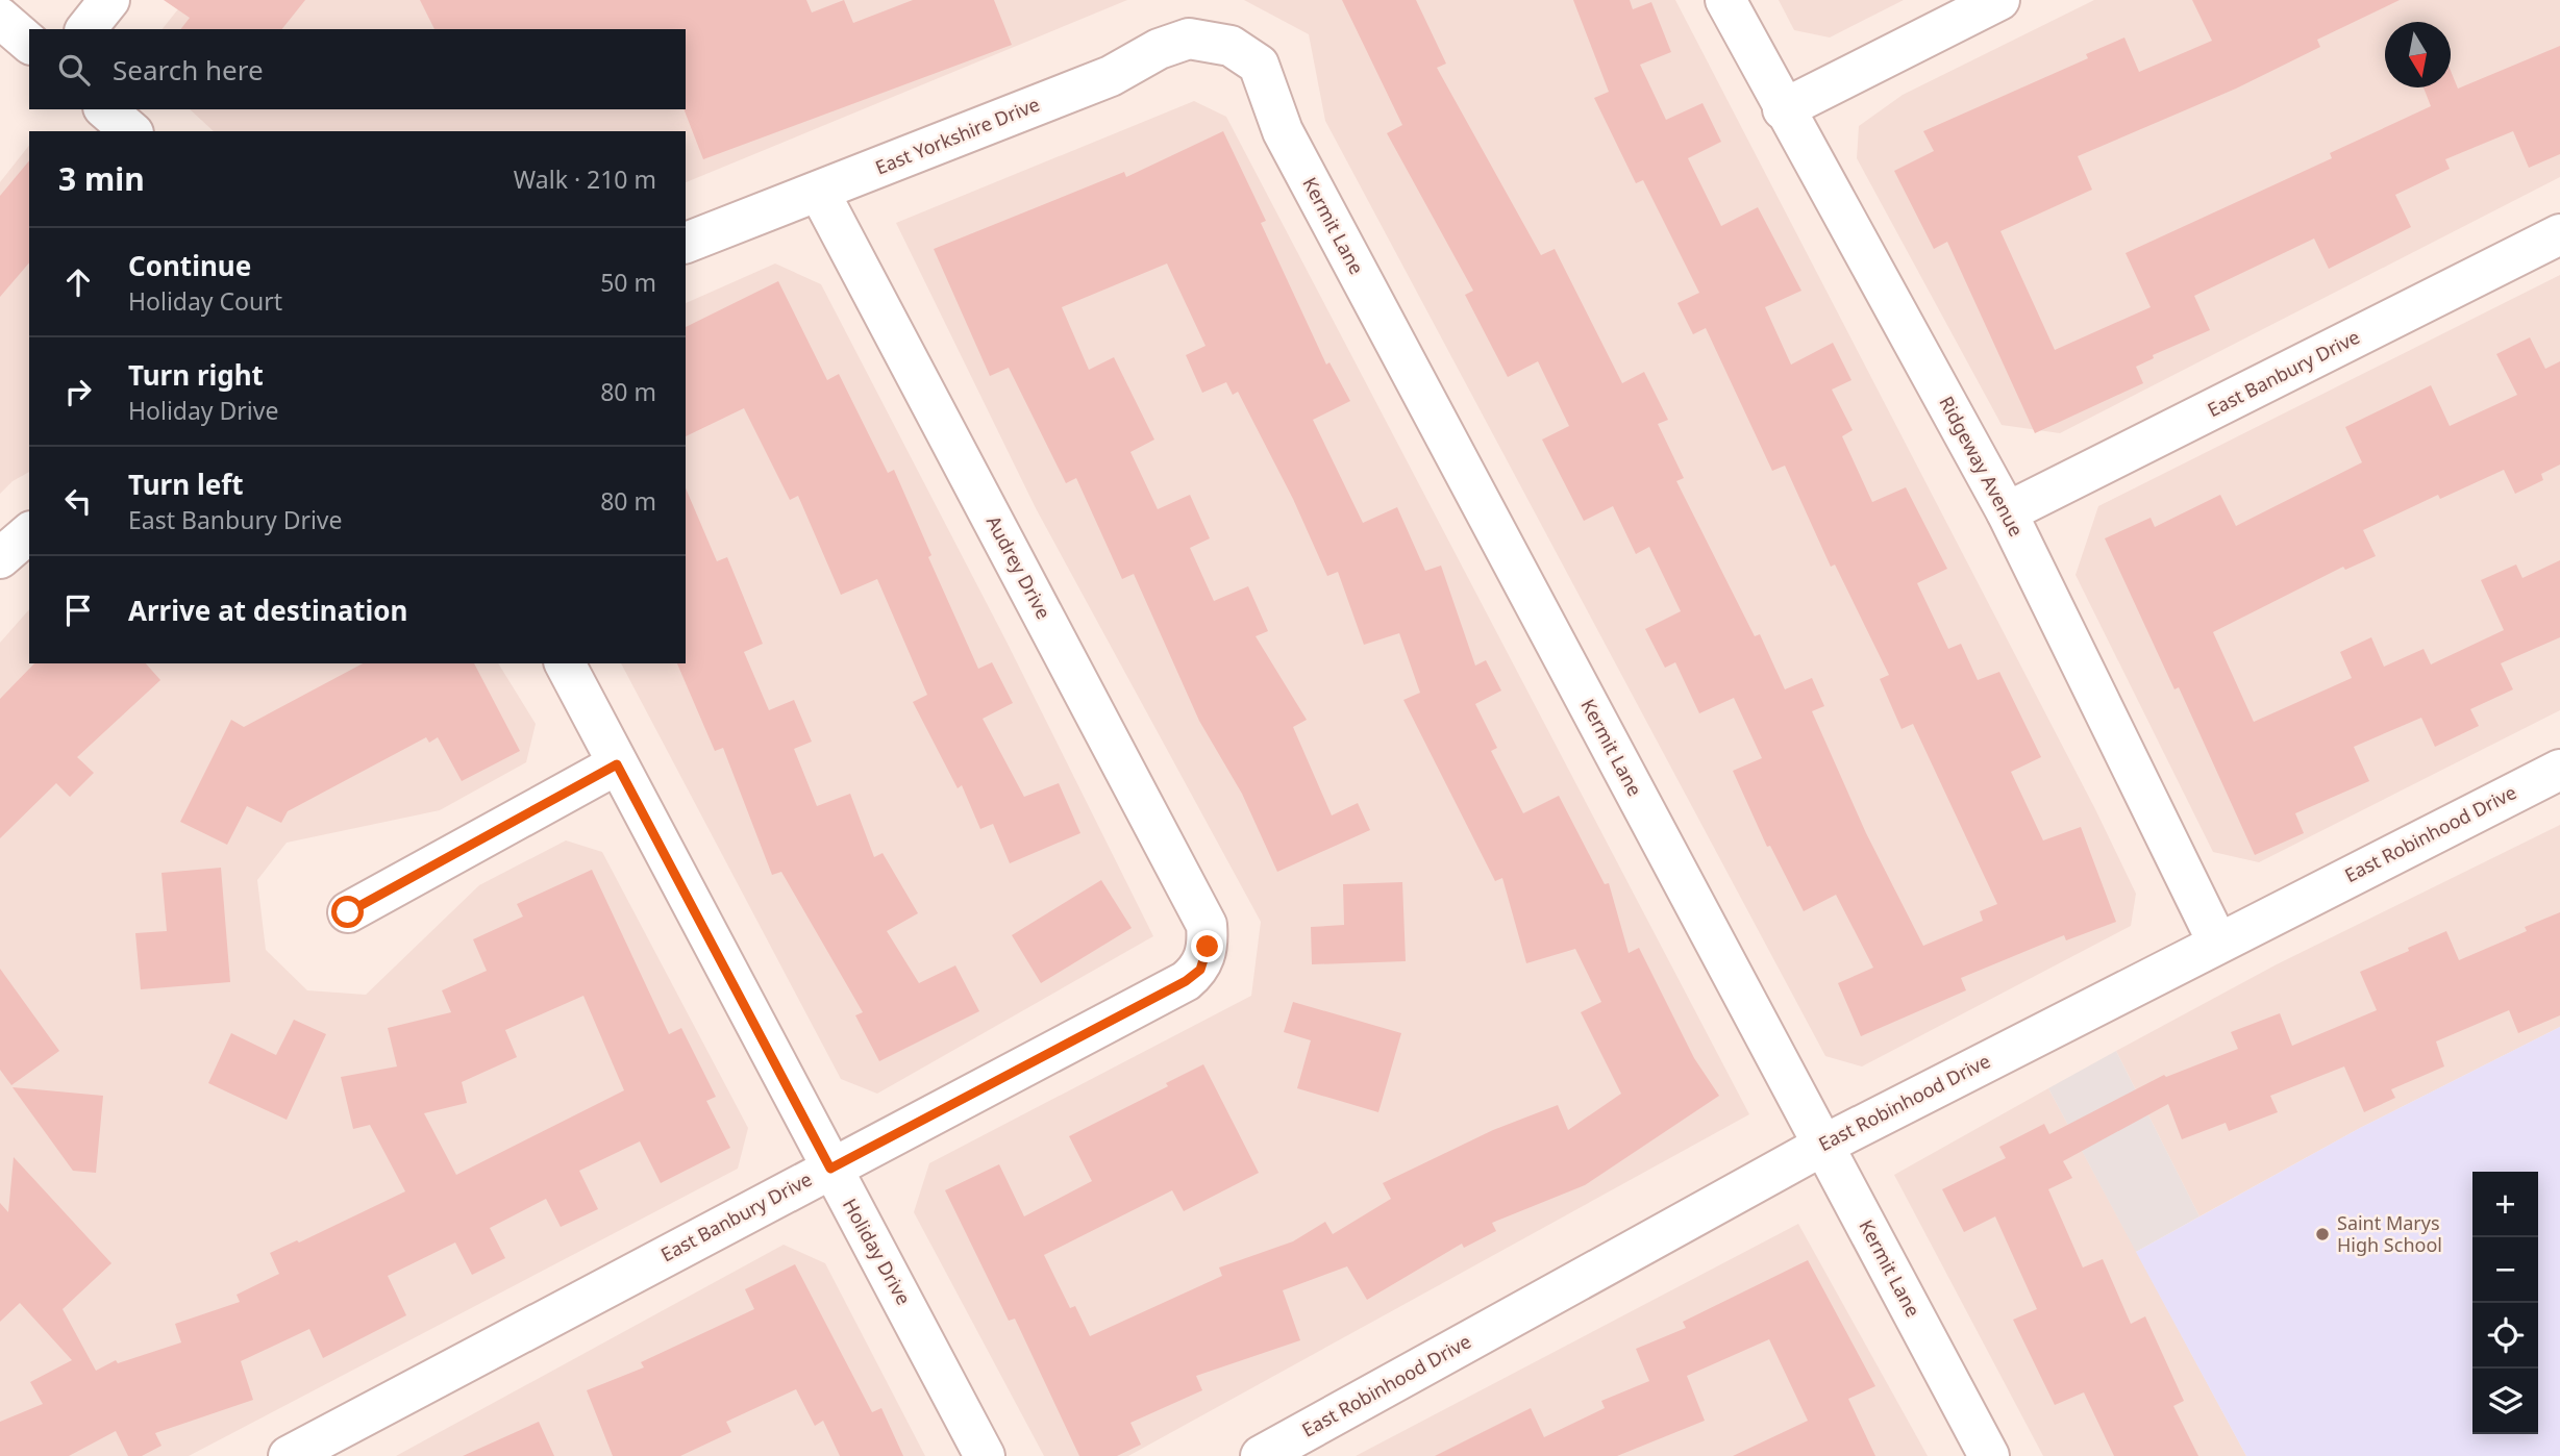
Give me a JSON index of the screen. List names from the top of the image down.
{
  "streets": {
    "street": [
      "East Yorkshire Drive",
      "Kermit Lane",
      "East Banbury Drive",
      "Ridgeway Avenue",
      "Audrey Drive",
      "East Robinhood Drive",
      "Holiday Drive"
    ]
  },
  "crossings": [
    ["East Yorkshire Drive", "Kermit Lane"],
    ["East Yorkshire Drive", "Audrey Drive"],
    ["Kermit Lane", "East Robinhood Drive"],
    ["East Banbury Drive", "Ridgeway Avenue"],
    ["East Banbury Drive", "Audrey Drive"],
    ["East Banbury Drive", "Holiday Drive"],
    ["Ridgeway Avenue", "East Robinhood Drive"]
  ],
  "places": ["Saint Marys High School"],
  "north": "bottom",
  "page": {
    "search": "Search here",
    "heading": ["3 min", "Walk · 210 m"],
    "list": [
      ["Continue", "Holiday Court", "50 m"],
      ["Turn right", "Holiday Drive", "80 m"],
      ["Turn left", "East Banbury Drive", "80 m"],
      "Arrive at destination"
    ],
    "map_buttons": ["+", "−"]
  }
}
